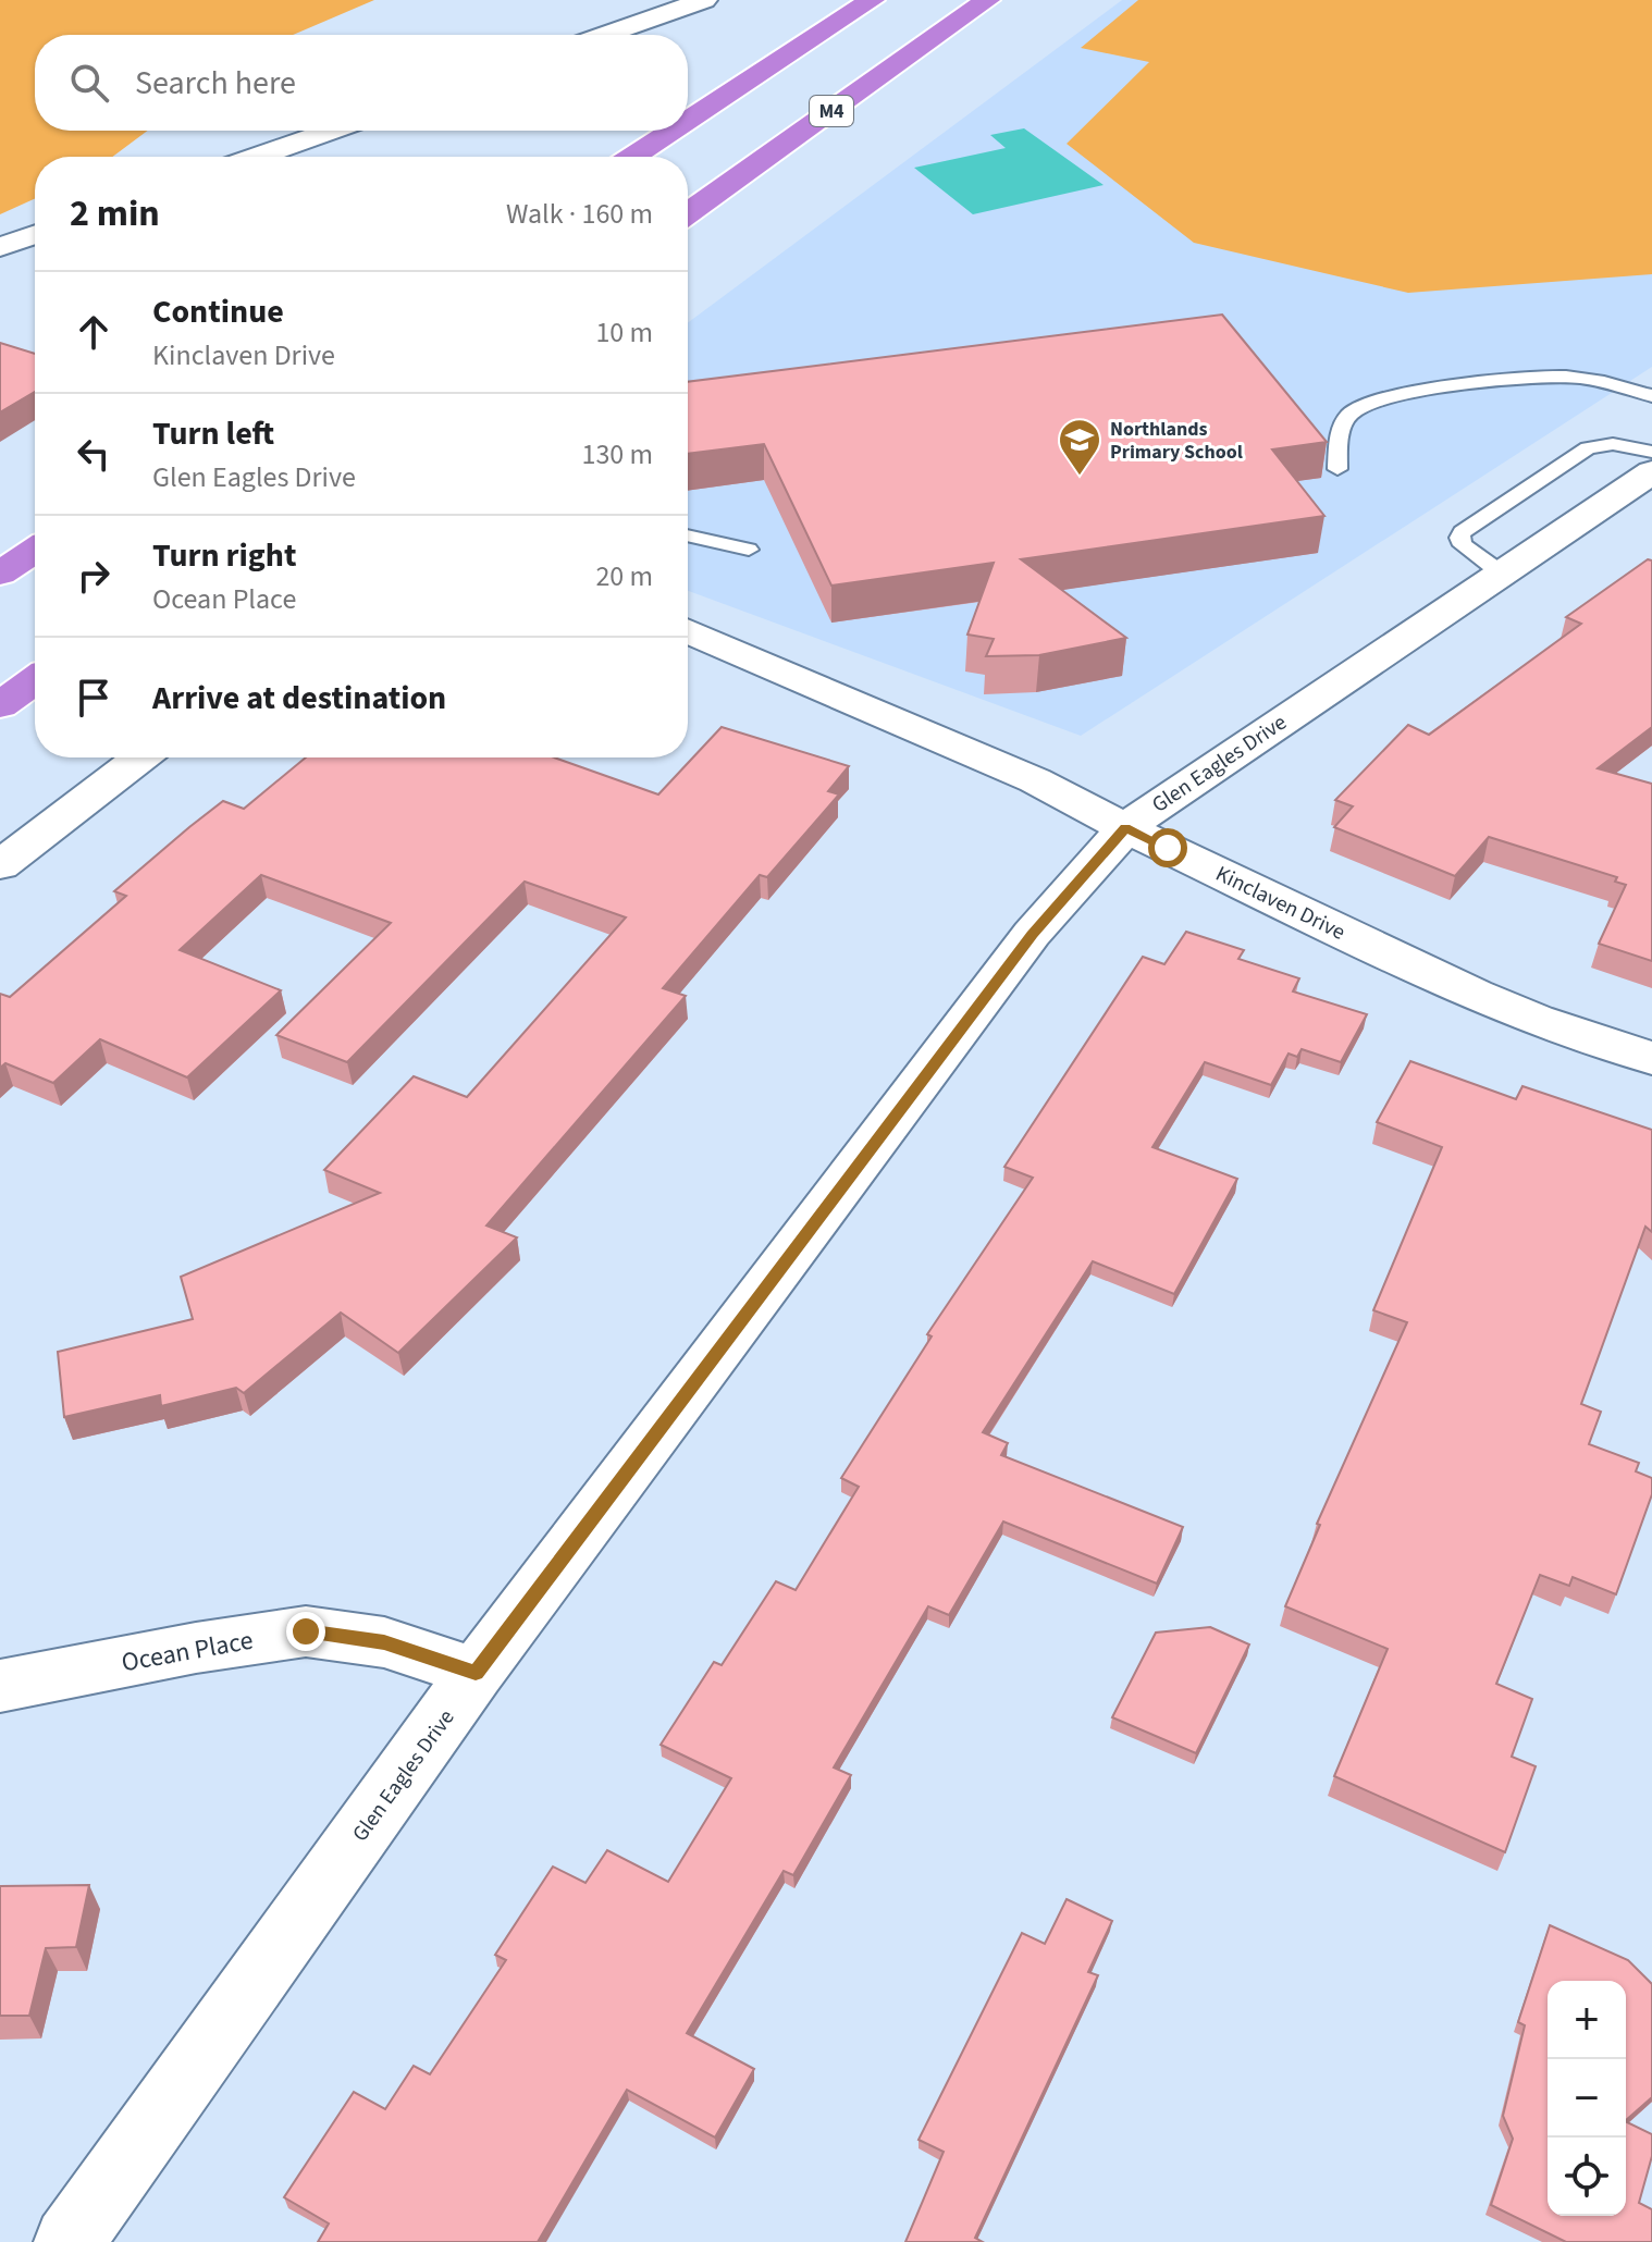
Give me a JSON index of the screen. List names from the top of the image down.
{
  "streets": {
    "highway": ["M4"],
    "street": ["Glen Eagles Drive", "Kinclaven Drive", "Ocean Place"]
  },
  "crossings": [
    ["Glen Eagles Drive", "Kinclaven Drive"],
    ["Glen Eagles Drive", "Ocean Place"]
  ],
  "places": {
    "school or university": ["Northlands Primary School"]
  },
  "page": {
    "search": "Search here",
    "heading": ["2 min", "Walk · 160 m"],
    "list": [
      ["Continue", "Kinclaven Drive", "10 m"],
      ["Turn left", "Glen Eagles Drive", "130 m"],
      ["Turn right", "Ocean Place", "20 m"],
      "Arrive at destination"
    ],
    "map_buttons": ["+", "−"]
  }
}
